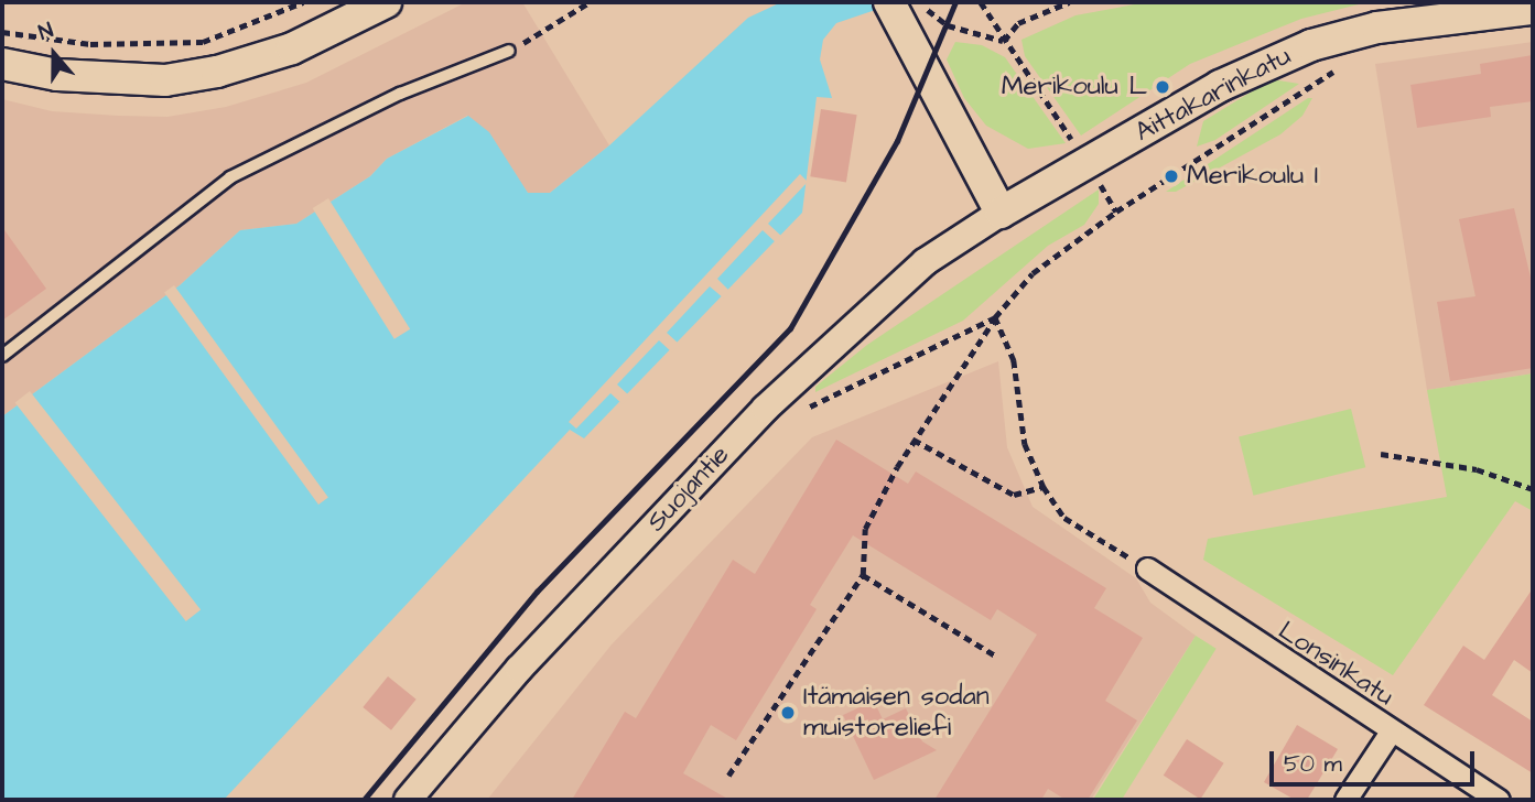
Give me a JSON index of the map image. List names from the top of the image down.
{
  "streets": {
    "main road": ["Aittakarinkatu"],
    "street": ["Suojantie", "Lonsinkatu"]
  },
  "crossings": [
    ["Aittakarinkatu", "Suojantie"]
  ],
  "places": ["Merikoulu L", "Merikoulu I", "Itämaisen sodan muistoreliefi"],
  "scale_bar": "50 m",
  "north": "top"
}
